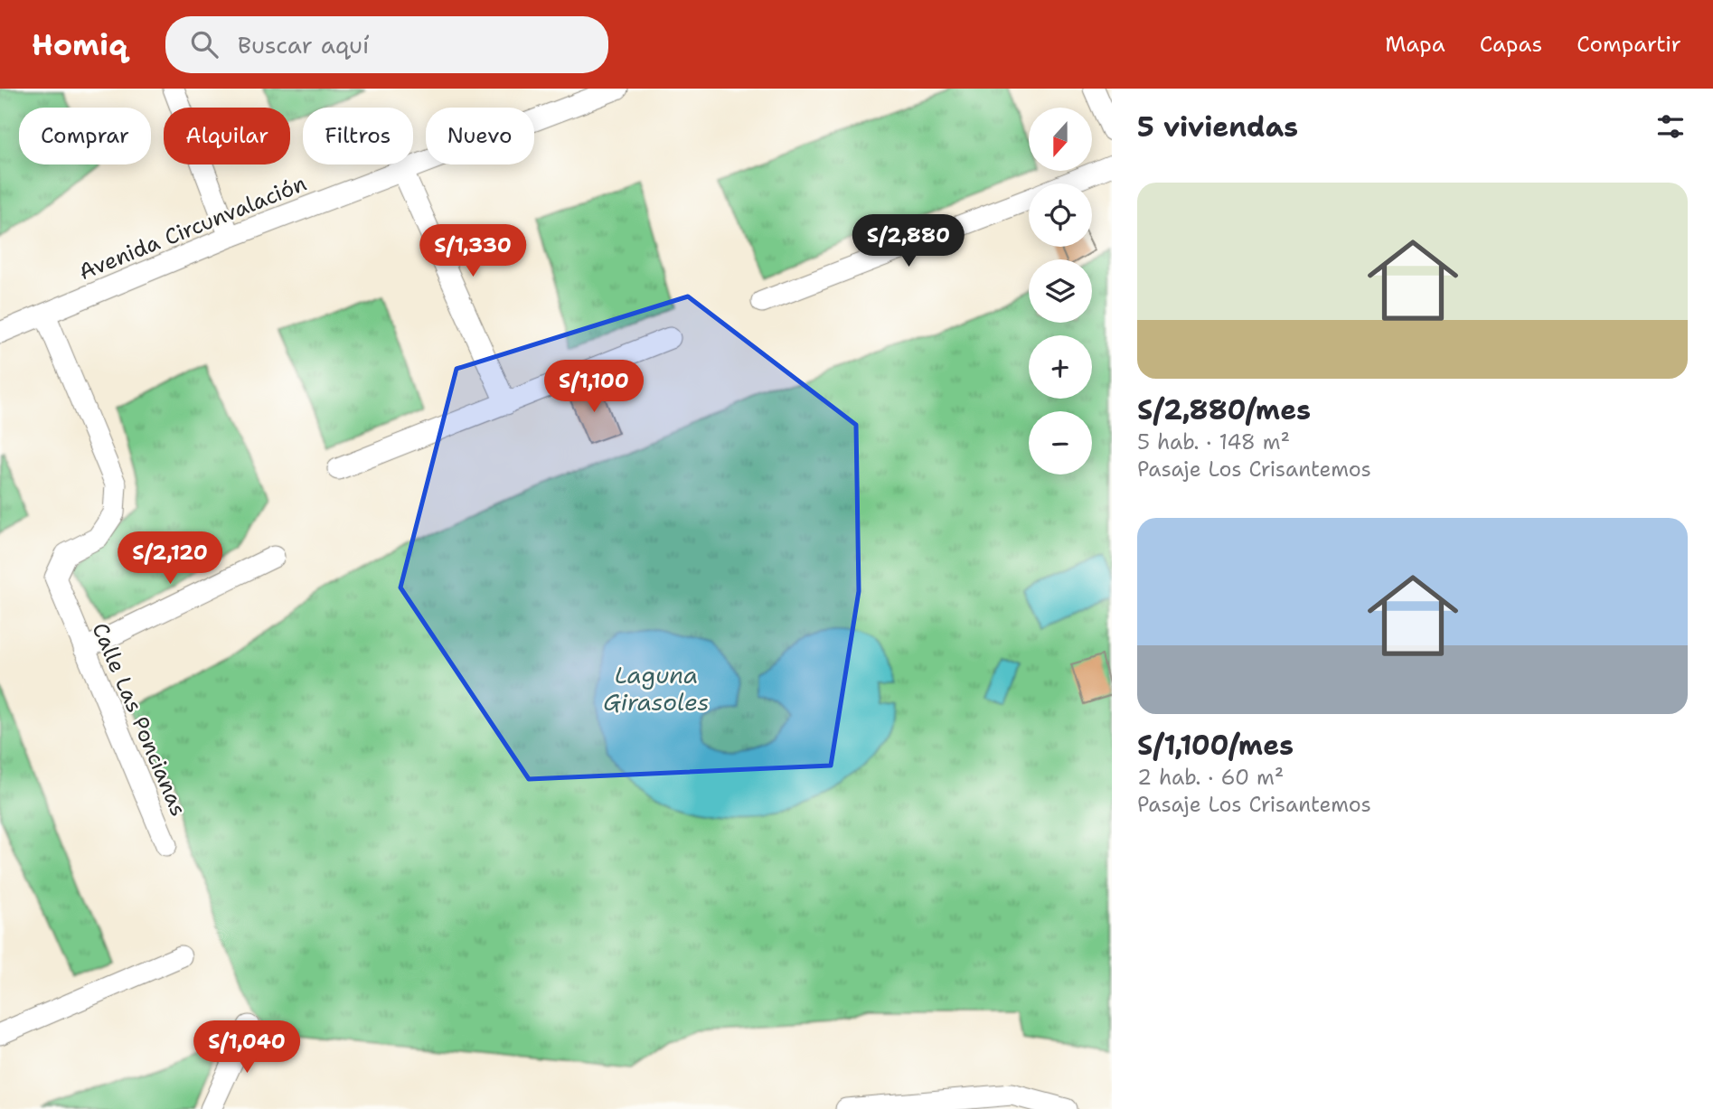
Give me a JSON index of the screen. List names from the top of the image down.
{
  "streets": {
    "street": ["Avenida Circunvalación", "Calle Las Poncianas"]
  },
  "crossings": [
    ["Avenida Circunvalación", "Calle Las Poncianas"]
  ],
  "water": ["Laguna Girasoles"],
  "north": "bottom",
  "page": {
    "header": "Homiq",
    "search": "Buscar aquí",
    "nav": ["Mapa", "Capas", "Compartir"],
    "heading": "5 viviendas",
    "map_buttons": ["+", "−"],
    "chip": [
      "Comprar",
      "Alquilar",
      "Filtros",
      "Nuevo"
    ],
    "list": [
      {
        "name": "S/2,880/mes",
        "note": "5 hab. · 148 m² · Pasaje Los Crisantemos"
      },
      {
        "name": "S/1,100/mes",
        "note": "2 hab. · 60 m² · Pasaje Los Crisantemos"
      }
    ],
    "price": [
      "S/2,880",
      "S/1,330",
      "S/1,100",
      "S/2,120",
      "S/1,040"
    ]
  }
}
